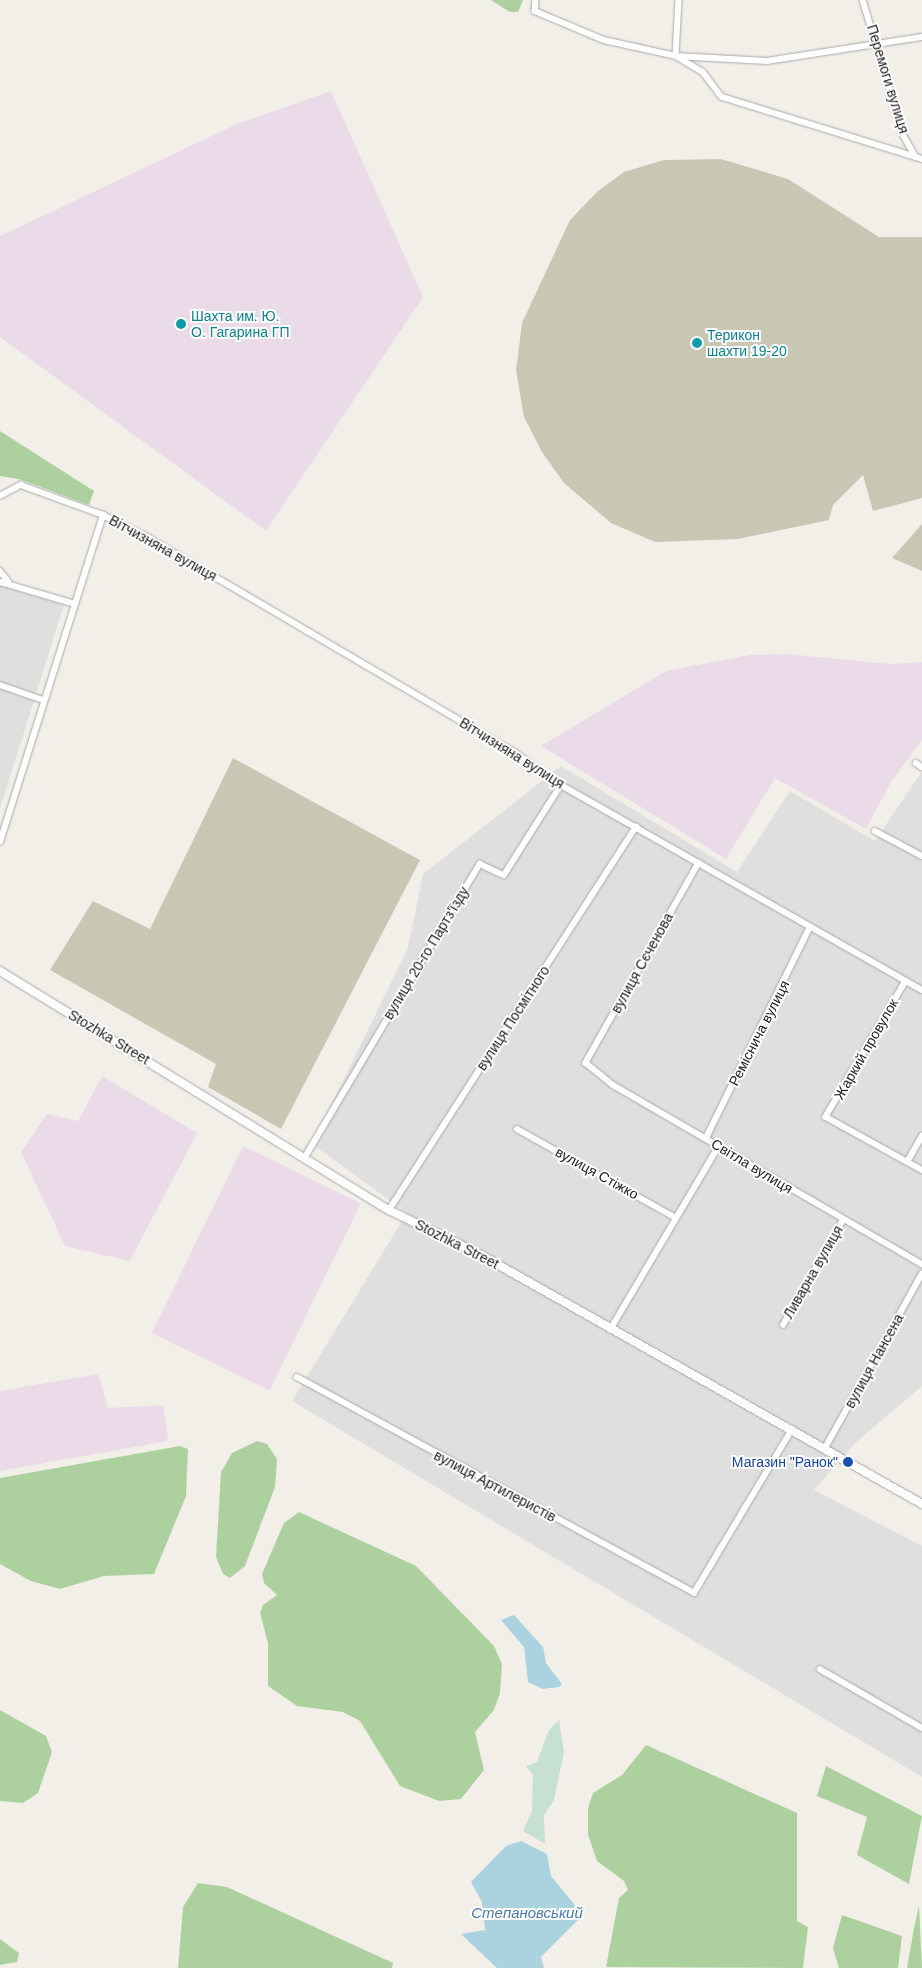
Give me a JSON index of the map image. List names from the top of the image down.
{
  "streets": {
    "street": [
      "Перемоги вулиця",
      "Вітчизняна вулиця",
      "вулиця 20-го Партз'їзду",
      "вулиця Сєченова",
      "вулиця Посмітного",
      "Реміснича вулиця",
      "Stozhka Street",
      "Жаркий провулок",
      "Світла вулиця",
      "вулиця Стіжко",
      "Ливарна вулиця",
      "вулиця Нансена",
      "вулиця Артилеристів"
    ]
  },
  "crossings": [
    ["Вітчизняна вулиця", "вулиця 20-го Партз'їзду"],
    ["Вітчизняна вулиця", "вулиця Сєченова"],
    ["Вітчизняна вулиця", "вулиця Посмітного"],
    ["Вітчизняна вулиця", "Реміснича вулиця"],
    ["Вітчизняна вулиця", "Жаркий провулок"],
    ["вулиця 20-го Партз'їзду", "Stozhka Street"],
    ["вулиця Сєченова", "Світла вулиця"],
    ["вулиця Посмітного", "Stozhka Street"],
    ["Реміснича вулиця", "Світла вулиця"],
    ["Stozhka Street", "вулиця Нансена"],
    ["Stozhka Street", "вулиця Артилеристів"],
    ["Світла вулиця", "Ливарна вулиця"]
  ],
  "water": ["Степановський"],
  "places": ["Шахта им. Ю. О. Гагарина ГП", "Терикон шахти 19-20", "Магазин \"Ранок\""]
}
